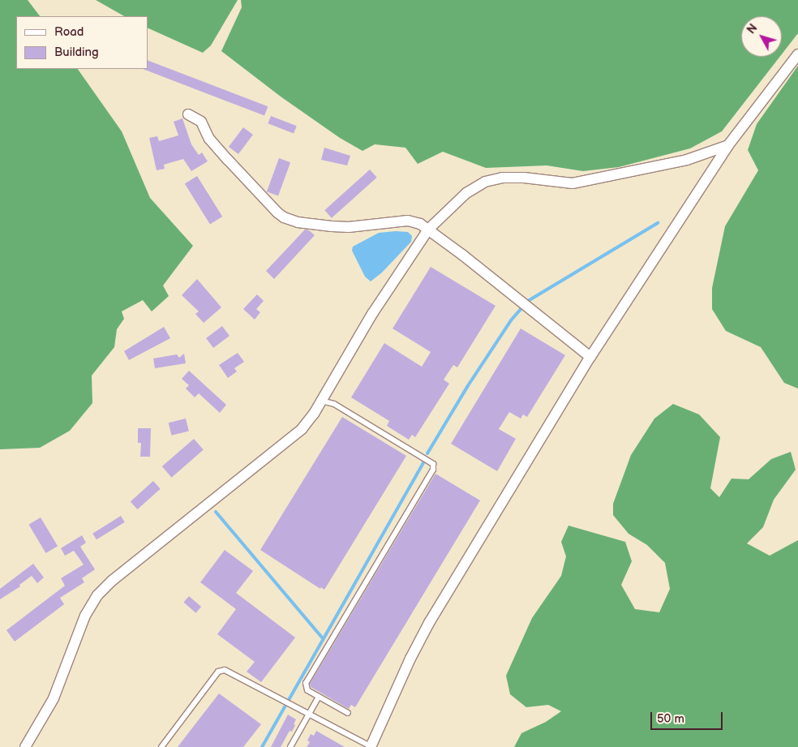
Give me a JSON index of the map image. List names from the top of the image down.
{
  "legend": ["Road", "Building"],
  "scale_bar": "50 m",
  "north": "top left"
}
